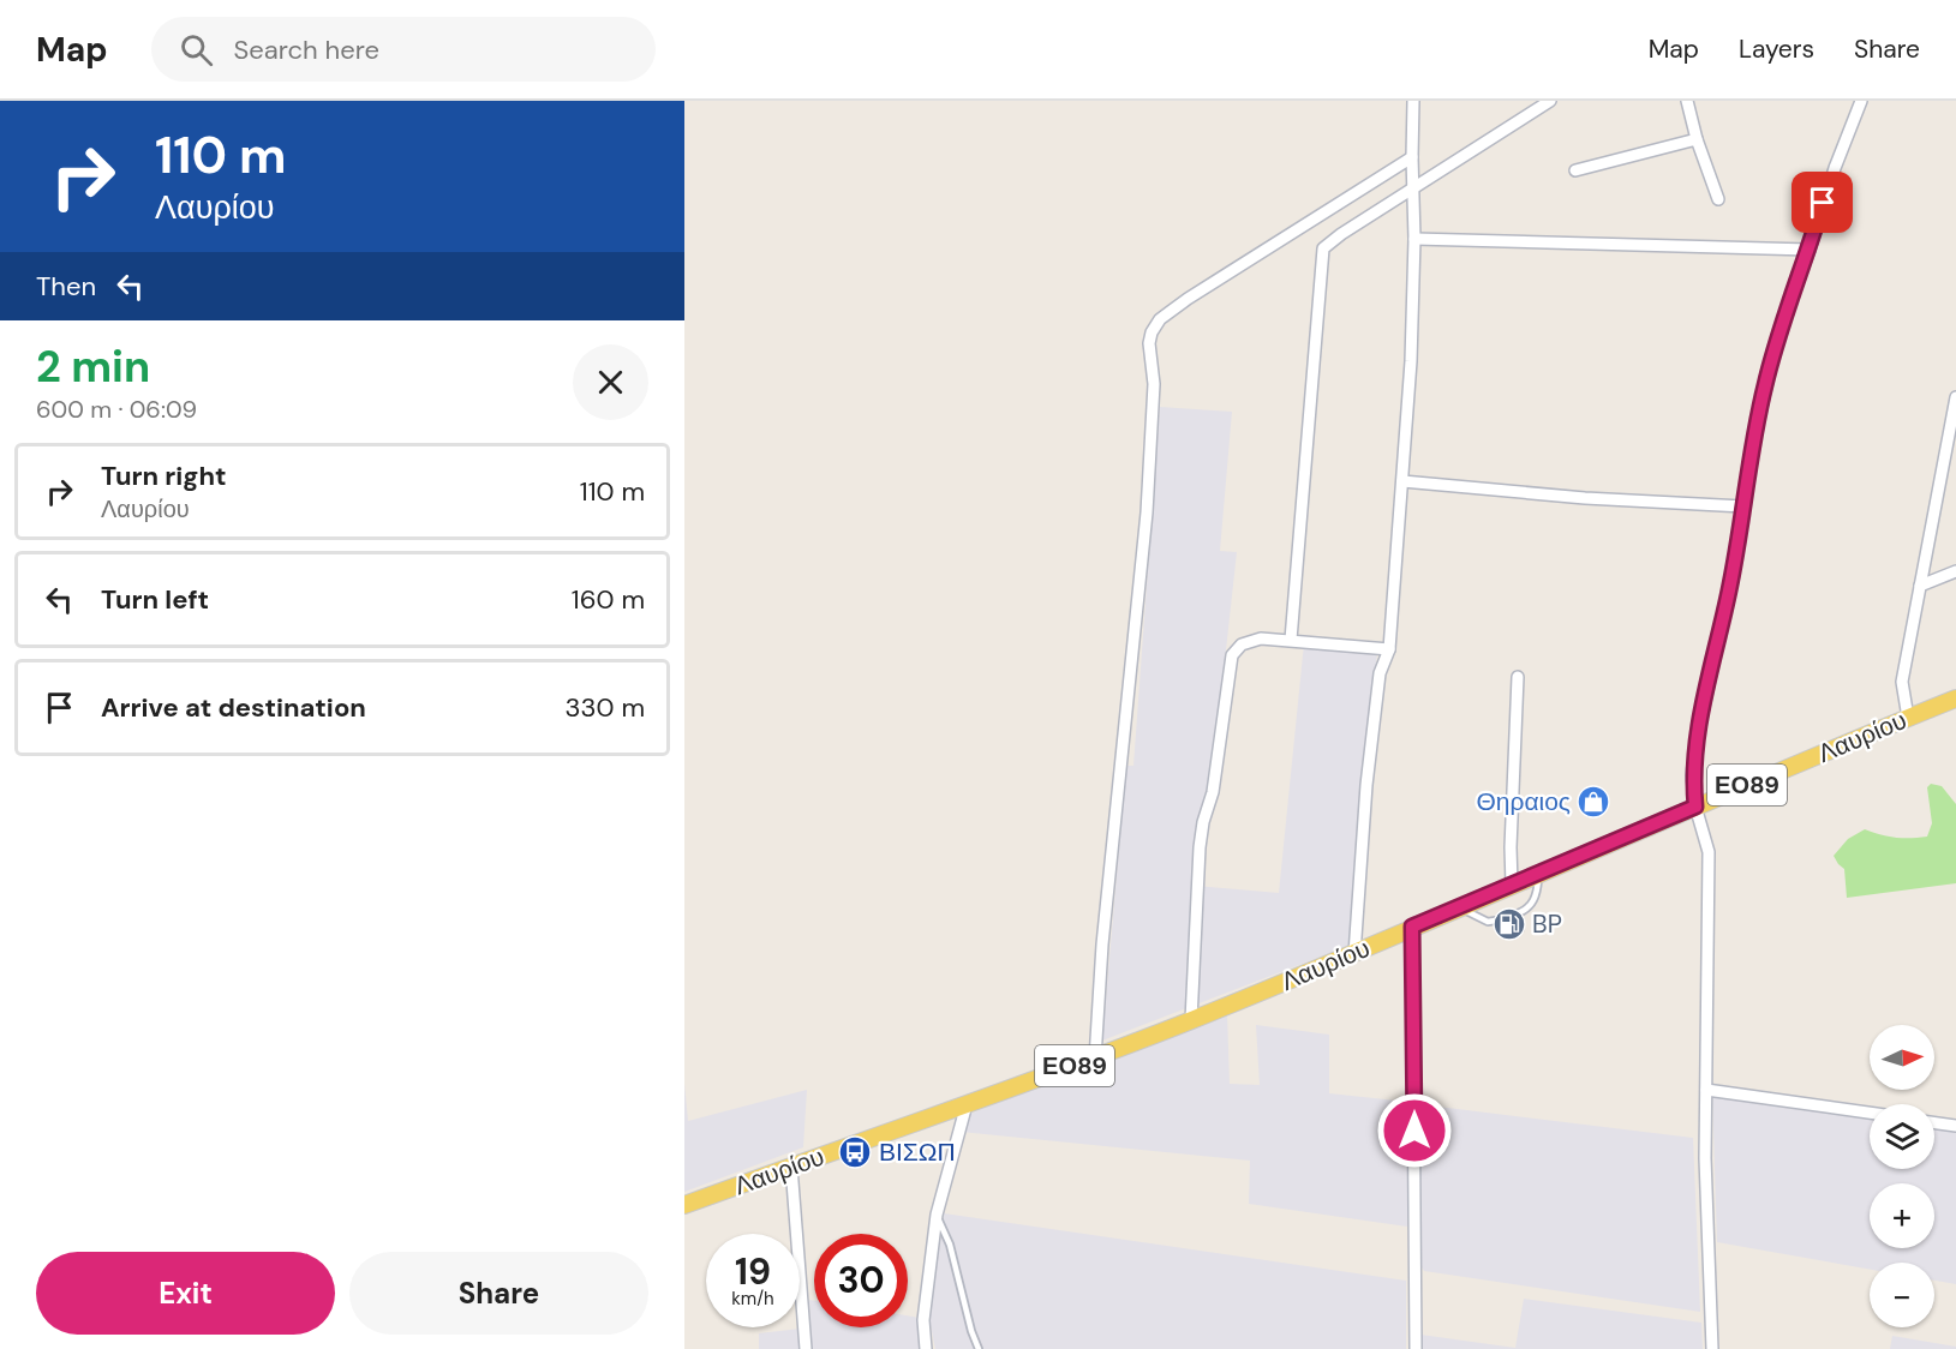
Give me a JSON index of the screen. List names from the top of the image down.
{
  "streets": {
    "main road": ["Λαυρίου", "ΕΟ89"]
  },
  "places": {
    "shop": ["Θηραιος"],
    "fuel station": ["BP"],
    "bus stop": ["ΒΙΣΩΠ"]
  },
  "north": "right",
  "page": {
    "header": "Map",
    "search": "Search here",
    "nav": ["Map", "Layers", "Share"],
    "turn": ["110 m", "Λαυρίου"],
    "then": "Then",
    "heading": ["2 min", "600 m · 06:09"],
    "list": [
      {
        "name": "Turn right",
        "note": "Λαυρίου",
        "value": "110 m"
      },
      {
        "name": "Turn left",
        "value": "160 m"
      },
      {
        "name": "Arrive at destination",
        "value": "330 m"
      }
    ],
    "map_buttons": ["+", "−"],
    "speed": "19 km/h",
    "limit": "30",
    "buttons": ["Exit", "Share"]
  }
}
